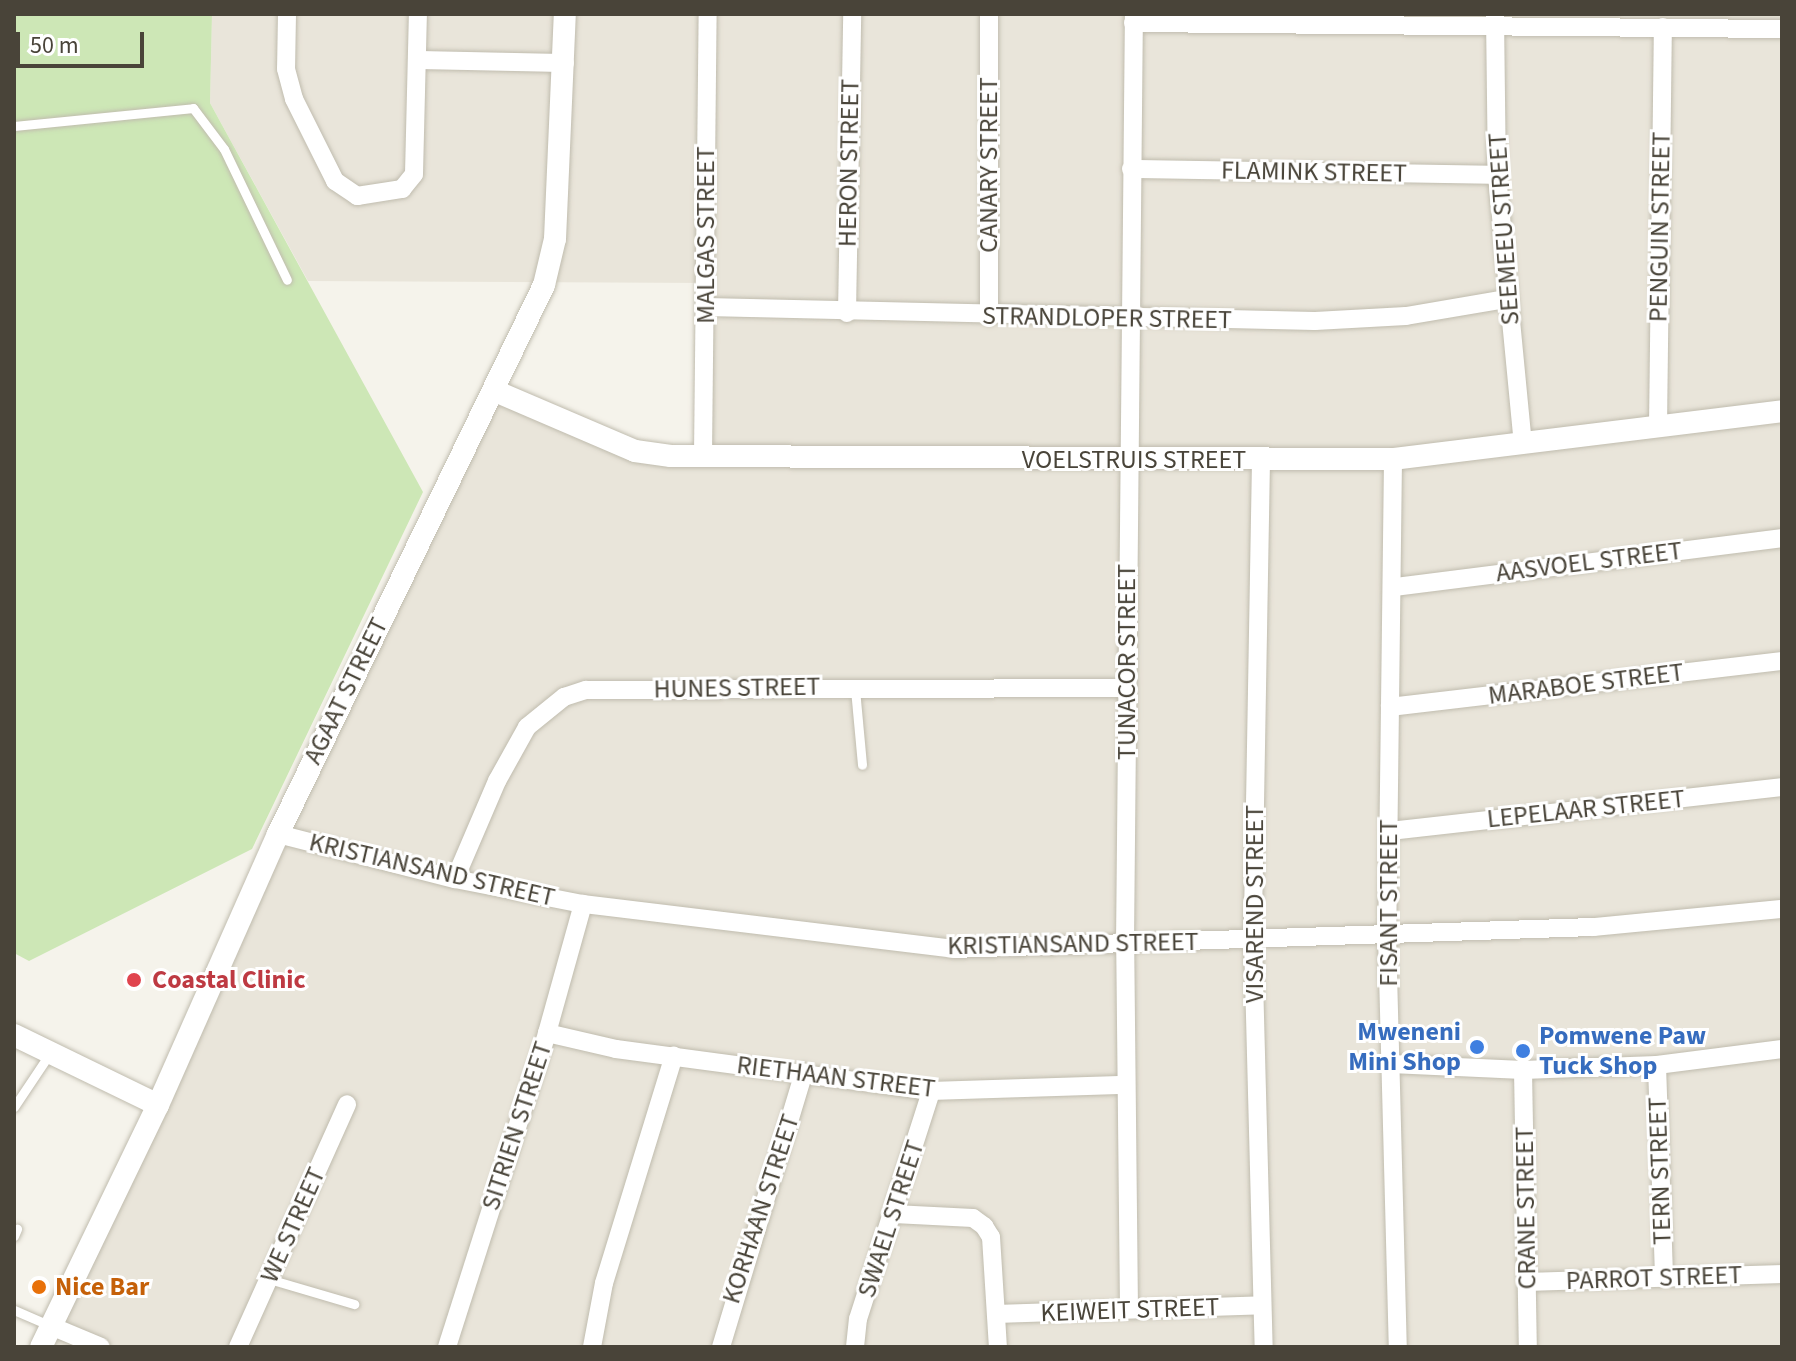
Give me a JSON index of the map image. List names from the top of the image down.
{
  "streets": {
    "street": [
      "HERON STREET",
      "CANARY STREET",
      "FLAMINK STREET",
      "PENGUIN STREET",
      "SEEMEEU STREET",
      "MALGAS STREET",
      "STRANDLOPER STREET",
      "VOELSTRUIS STREET",
      "AASVOEL STREET",
      "TUNACOR STREET",
      "MARABOE STREET",
      "HUNES STREET",
      "AGAAT STREET",
      "LEPELAAR STREET",
      "KRISTIANSAND STREET",
      "FISANT STREET",
      "VISAREND STREET",
      "RIETHAAN STREET",
      "SITRIEN STREET",
      "TERN STREET",
      "CRANE STREET",
      "KORHAAN STREET",
      "SWAEL STREET",
      "WE STREET",
      "PARROT STREET",
      "KEIWEIT STREET"
    ]
  },
  "crossings": [
    ["HERON STREET", "STRANDLOPER STREET"],
    ["CANARY STREET", "STRANDLOPER STREET"],
    ["FLAMINK STREET", "SEEMEEU STREET"],
    ["FLAMINK STREET", "TUNACOR STREET"],
    ["PENGUIN STREET", "VOELSTRUIS STREET"],
    ["SEEMEEU STREET", "STRANDLOPER STREET"],
    ["SEEMEEU STREET", "VOELSTRUIS STREET"],
    ["MALGAS STREET", "STRANDLOPER STREET"],
    ["MALGAS STREET", "VOELSTRUIS STREET"],
    ["STRANDLOPER STREET", "TUNACOR STREET"],
    ["VOELSTRUIS STREET", "TUNACOR STREET"],
    ["VOELSTRUIS STREET", "AGAAT STREET"],
    ["VOELSTRUIS STREET", "FISANT STREET"],
    ["VOELSTRUIS STREET", "VISAREND STREET"],
    ["AASVOEL STREET", "FISANT STREET"],
    ["TUNACOR STREET", "HUNES STREET"],
    ["TUNACOR STREET", "KRISTIANSAND STREET"],
    ["TUNACOR STREET", "RIETHAAN STREET"],
    ["TUNACOR STREET", "KEIWEIT STREET"],
    ["MARABOE STREET", "FISANT STREET"],
    ["HUNES STREET", "KRISTIANSAND STREET"],
    ["AGAAT STREET", "KRISTIANSAND STREET"],
    ["LEPELAAR STREET", "FISANT STREET"],
    ["KRISTIANSAND STREET", "FISANT STREET"],
    ["KRISTIANSAND STREET", "VISAREND STREET"],
    ["KRISTIANSAND STREET", "SITRIEN STREET"],
    ["VISAREND STREET", "KEIWEIT STREET"],
    ["RIETHAAN STREET", "SITRIEN STREET"],
    ["RIETHAAN STREET", "KORHAAN STREET"],
    ["RIETHAAN STREET", "SWAEL STREET"],
    ["TERN STREET", "PARROT STREET"],
    ["CRANE STREET", "PARROT STREET"]
  ],
  "places": [
    "Coastal Clinic",
    "Mweneni Mini Shop",
    "Pomwene Paw Tuck Shop",
    "Nice Bar"
  ],
  "scale_bar": "50 m"
}
